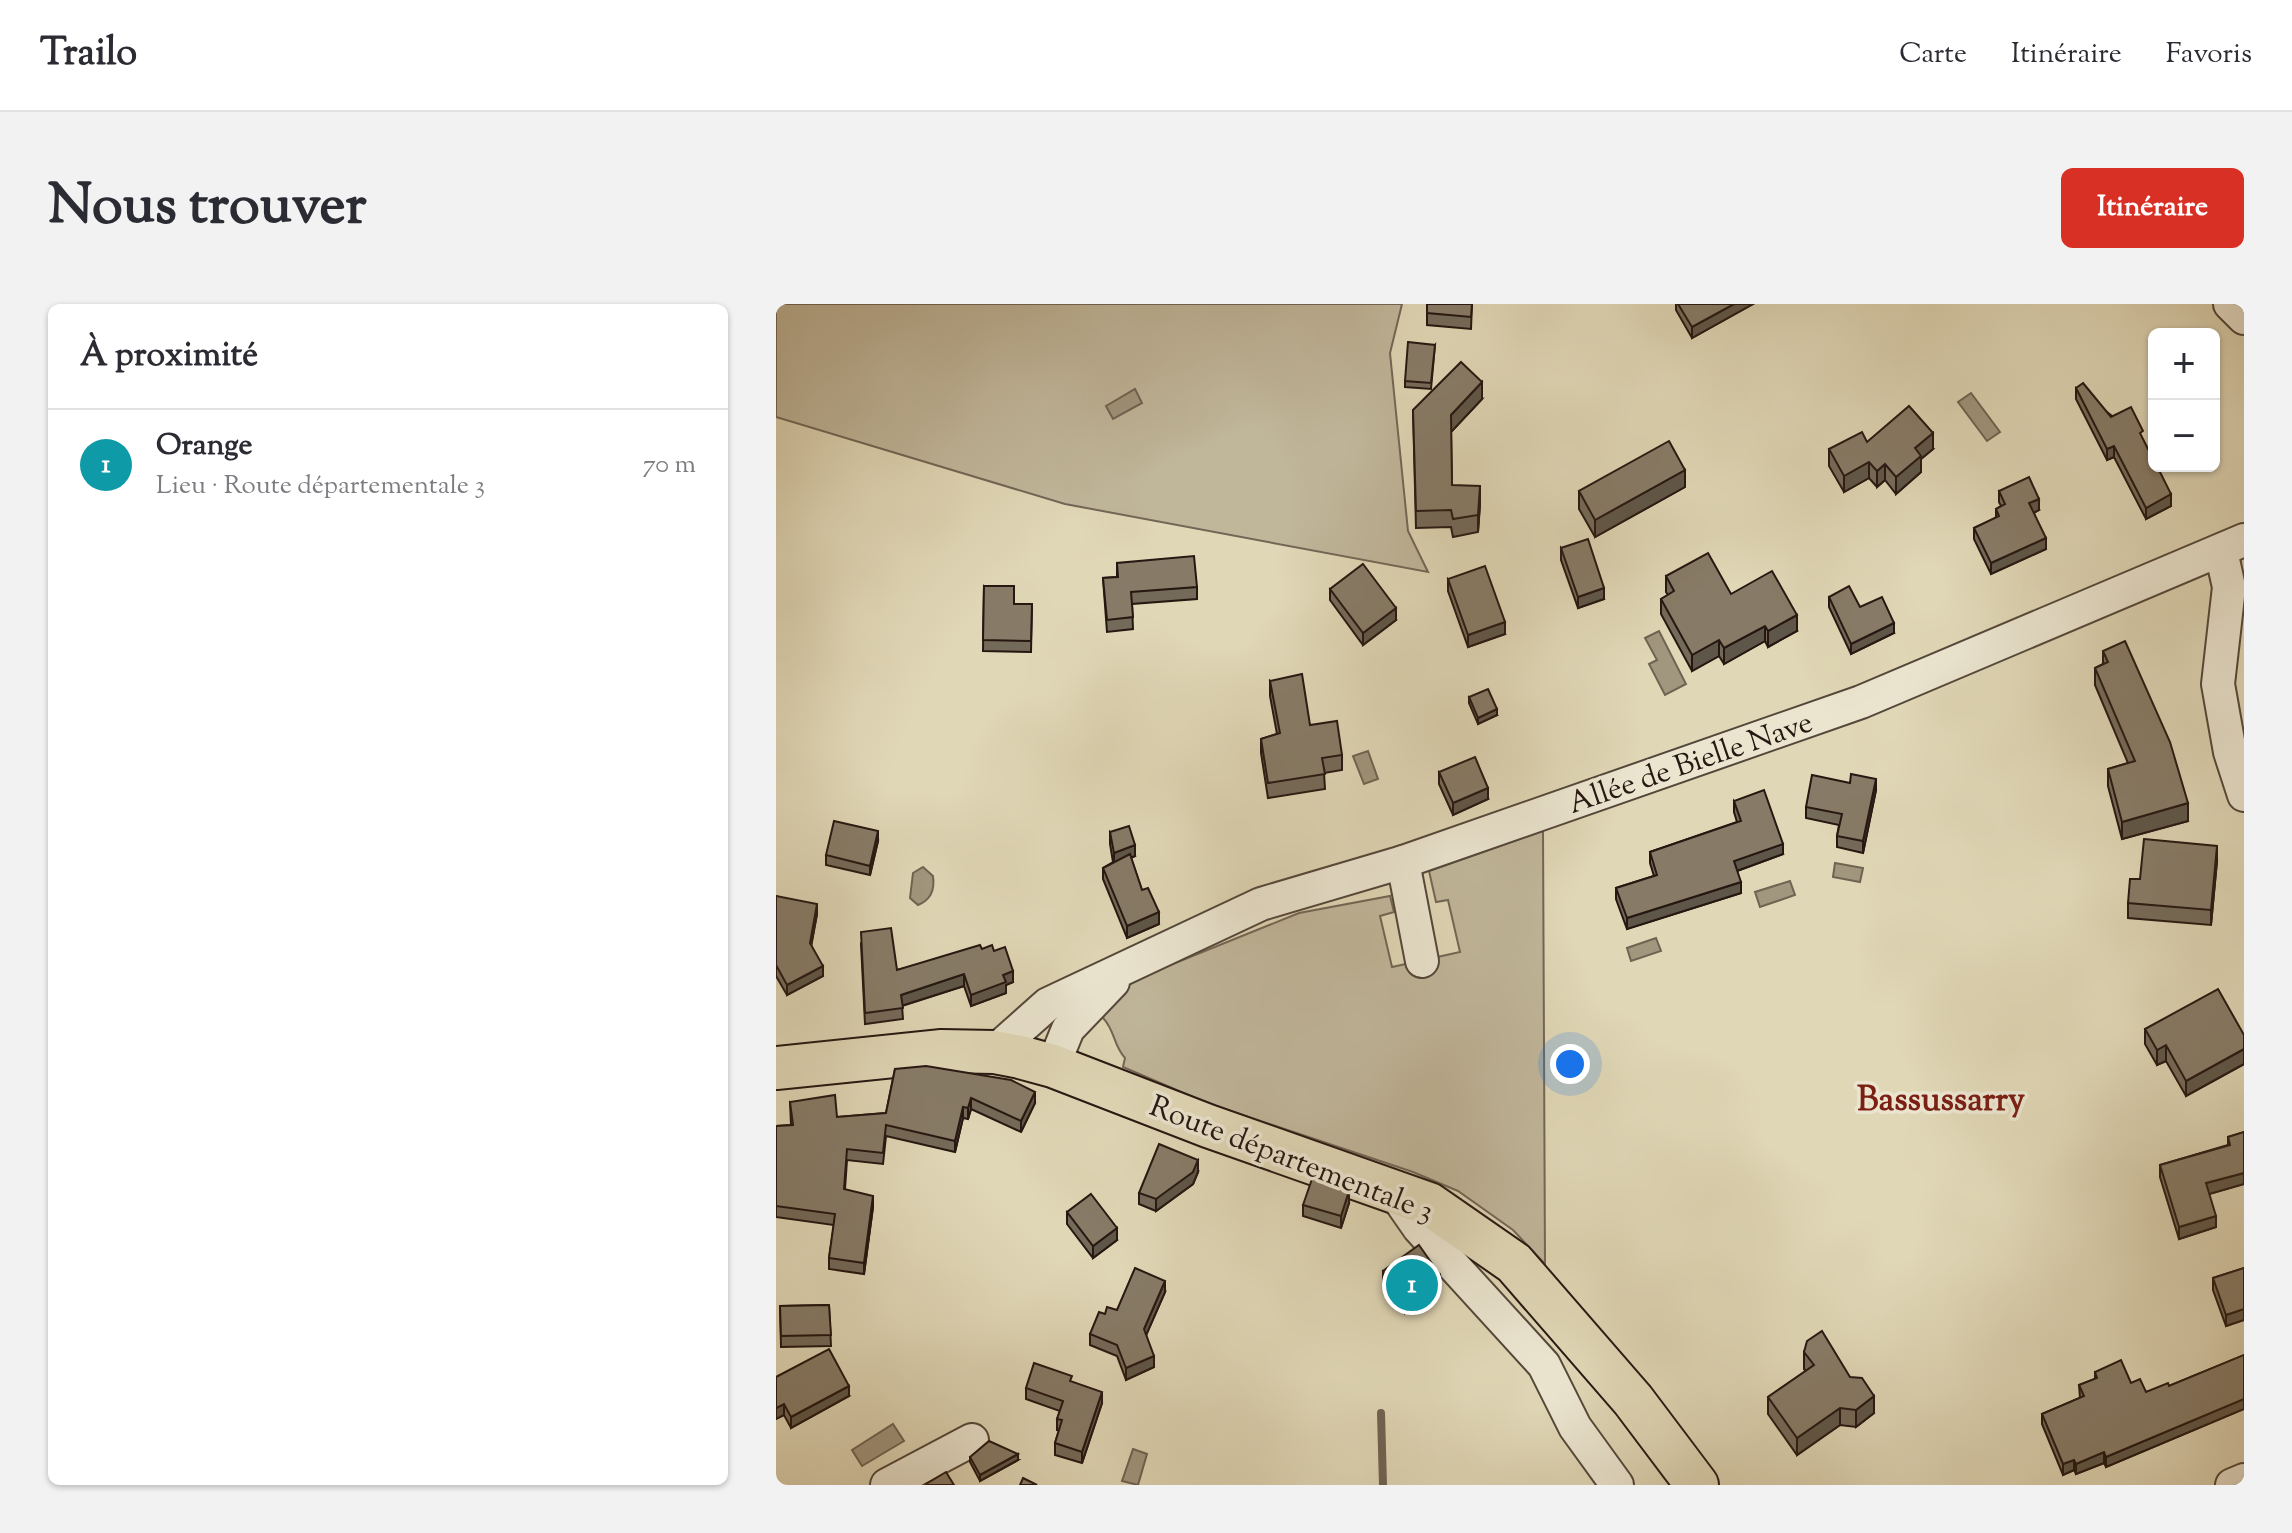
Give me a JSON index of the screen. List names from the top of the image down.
{
  "streets": {
    "main road": ["Route départementale 3"],
    "street": ["Allée de Bielle Nave"]
  },
  "crossings": [
    ["Allée de Bielle Nave", "Route départementale 3"]
  ],
  "districts": ["Bassussarry"],
  "page": {
    "header": "Trailo",
    "nav": ["Carte", "Itinéraire", "Favoris"],
    "title": "Nous trouver",
    "buttons": "Itinéraire",
    "heading": "À proximité",
    "map_buttons": ["+", "−"],
    "list": [
      {
        "mark": "1",
        "name": "Orange",
        "note": "Lieu · Route départementale 3",
        "value": "70 m"
      }
    ],
    "pins": "1"
  }
}
